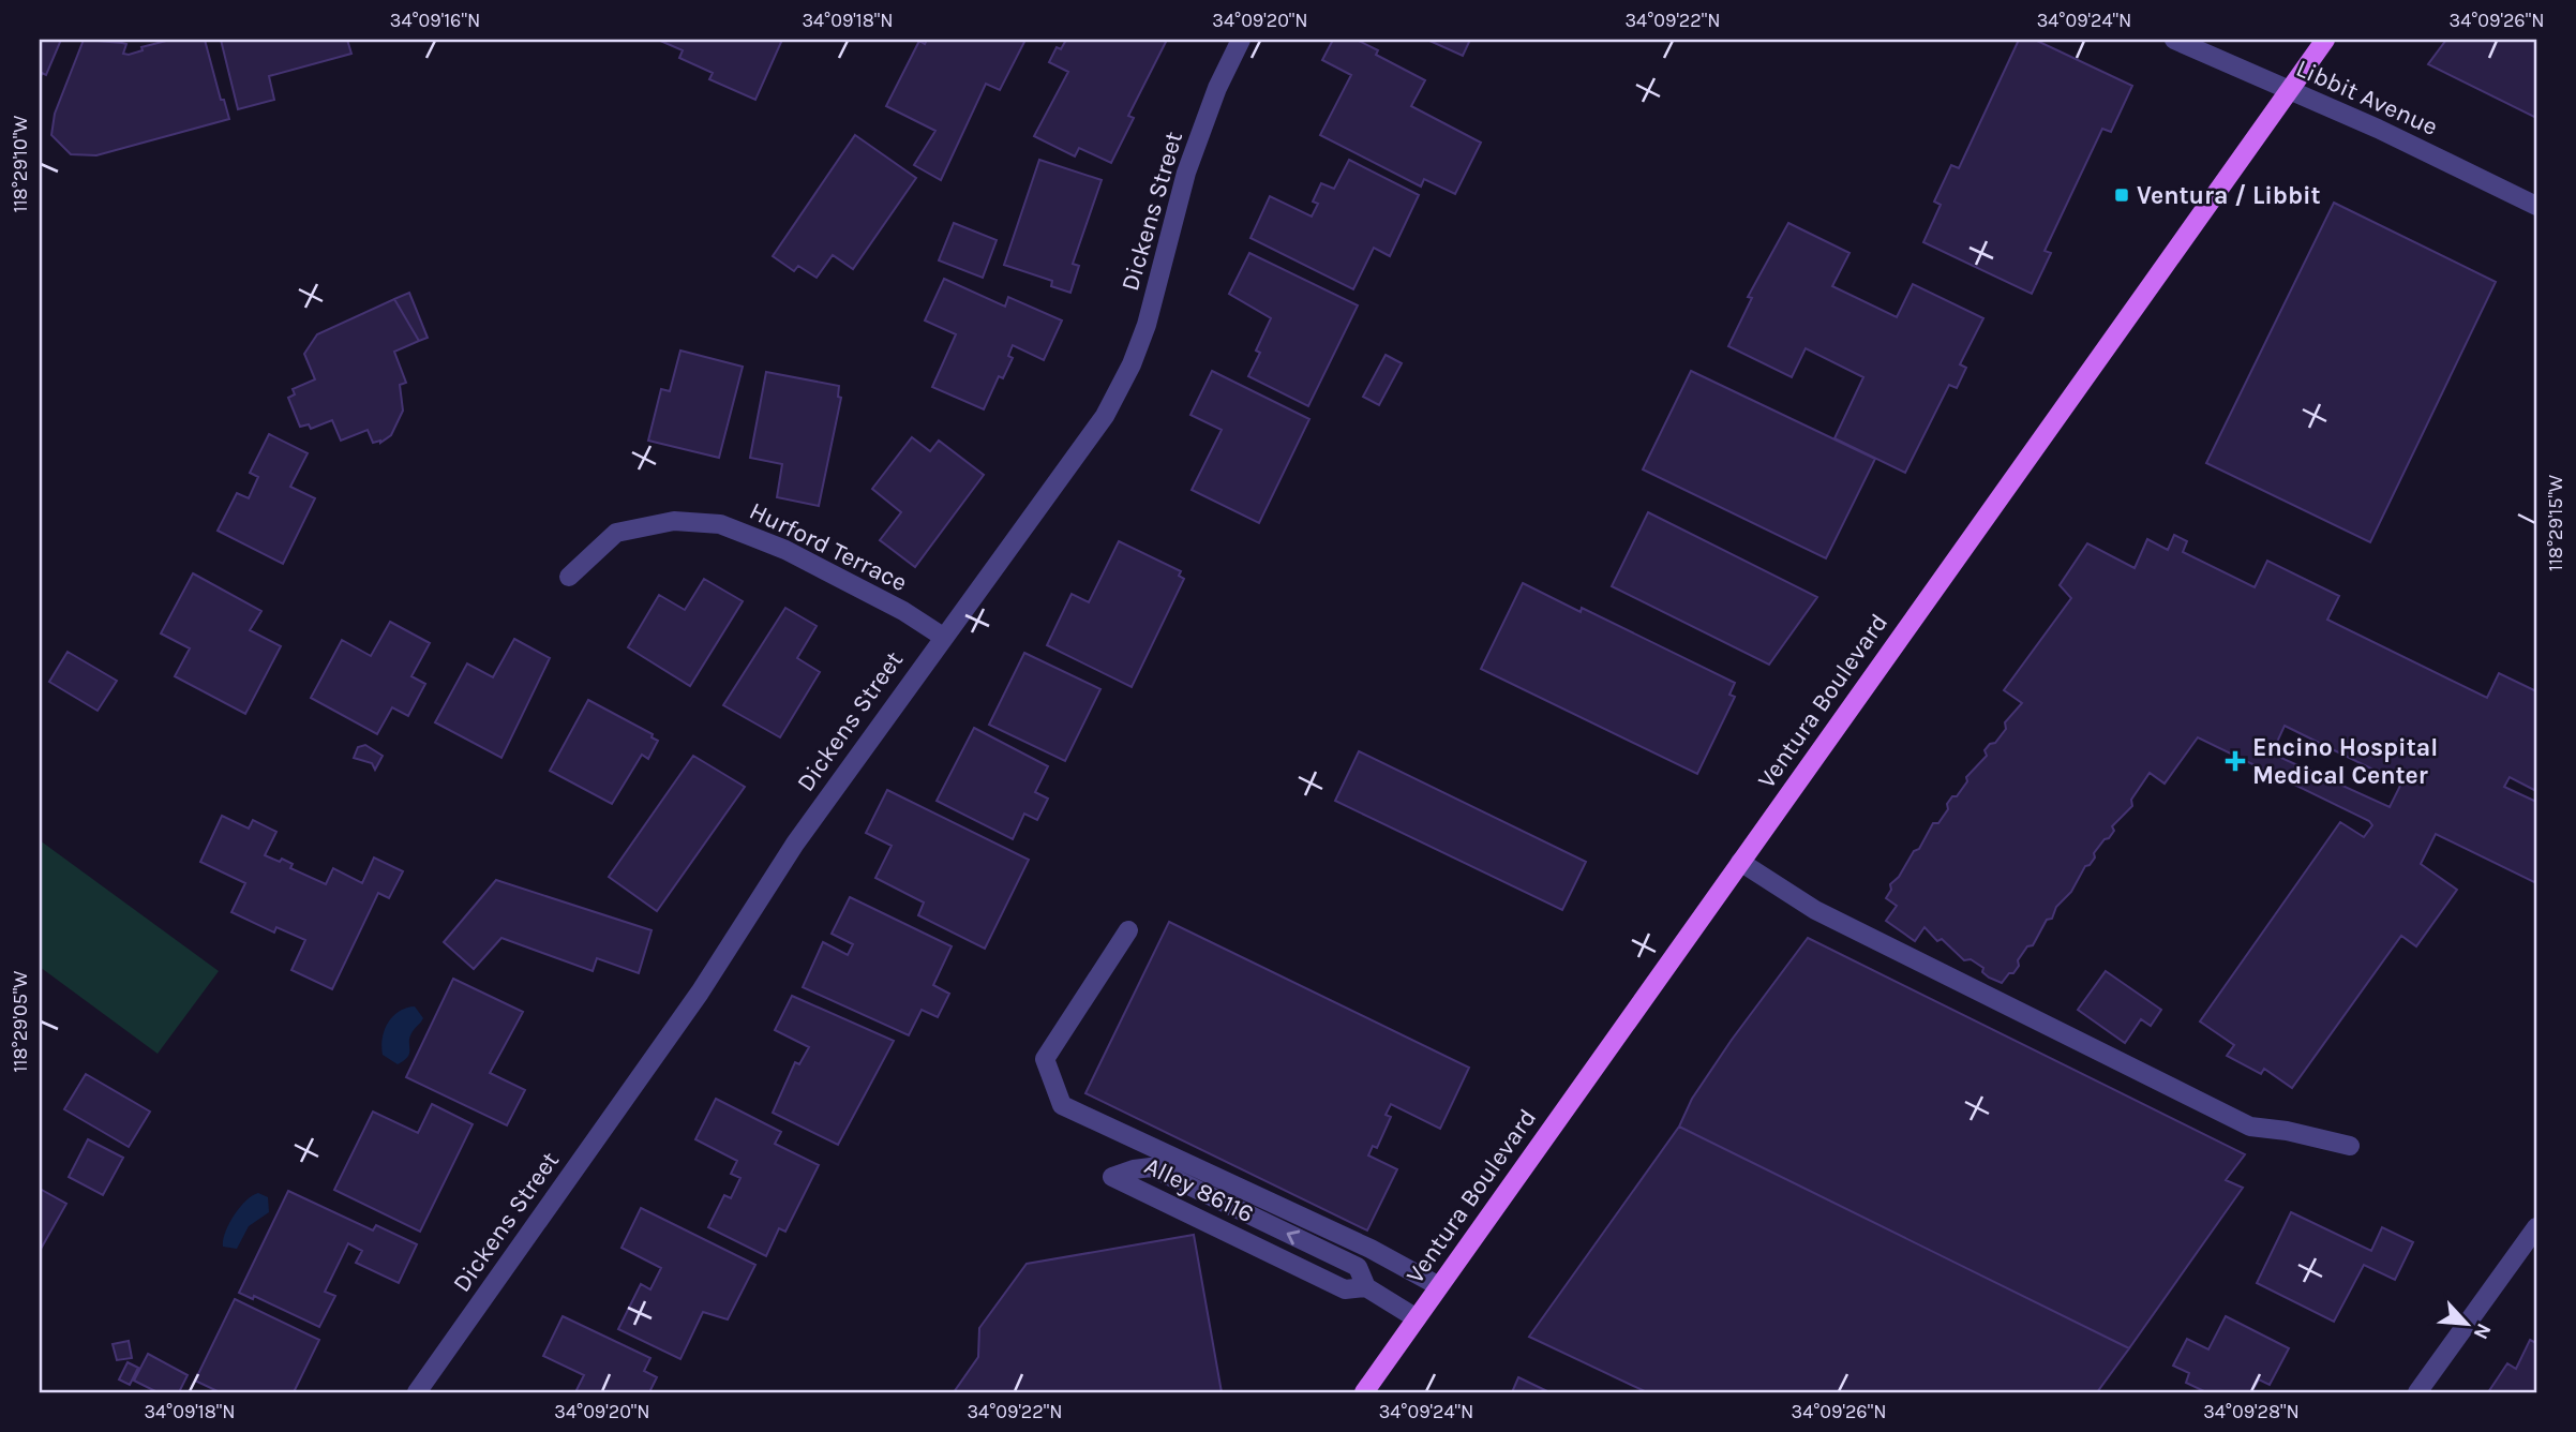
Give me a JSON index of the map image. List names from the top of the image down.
{
  "streets": {
    "main road": ["Ventura Boulevard"],
    "street": [
      "Libbit Avenue",
      "Dickens Street",
      "Hurford Terrace",
      "Alley 86116"
    ]
  },
  "crossings": [
    ["Libbit Avenue", "Ventura Boulevard"],
    ["Dickens Street", "Hurford Terrace"],
    ["Ventura Boulevard", "Alley 86116"]
  ],
  "places": {
    "transit": ["Ventura / Libbit"],
    "health": ["Encino Hospital Medical Center"]
  },
  "north": "bottom right",
  "coordinates": [
    "34°09'16\"N",
    "34°09'18\"N",
    "34°09'20\"N",
    "34°09'22\"N",
    "34°09'24\"N",
    "34°09'26\"N",
    "118°29'10\"W",
    "118°29'15\"W",
    "118°29'05\"W",
    "34°09'28\"N"
  ]
}
